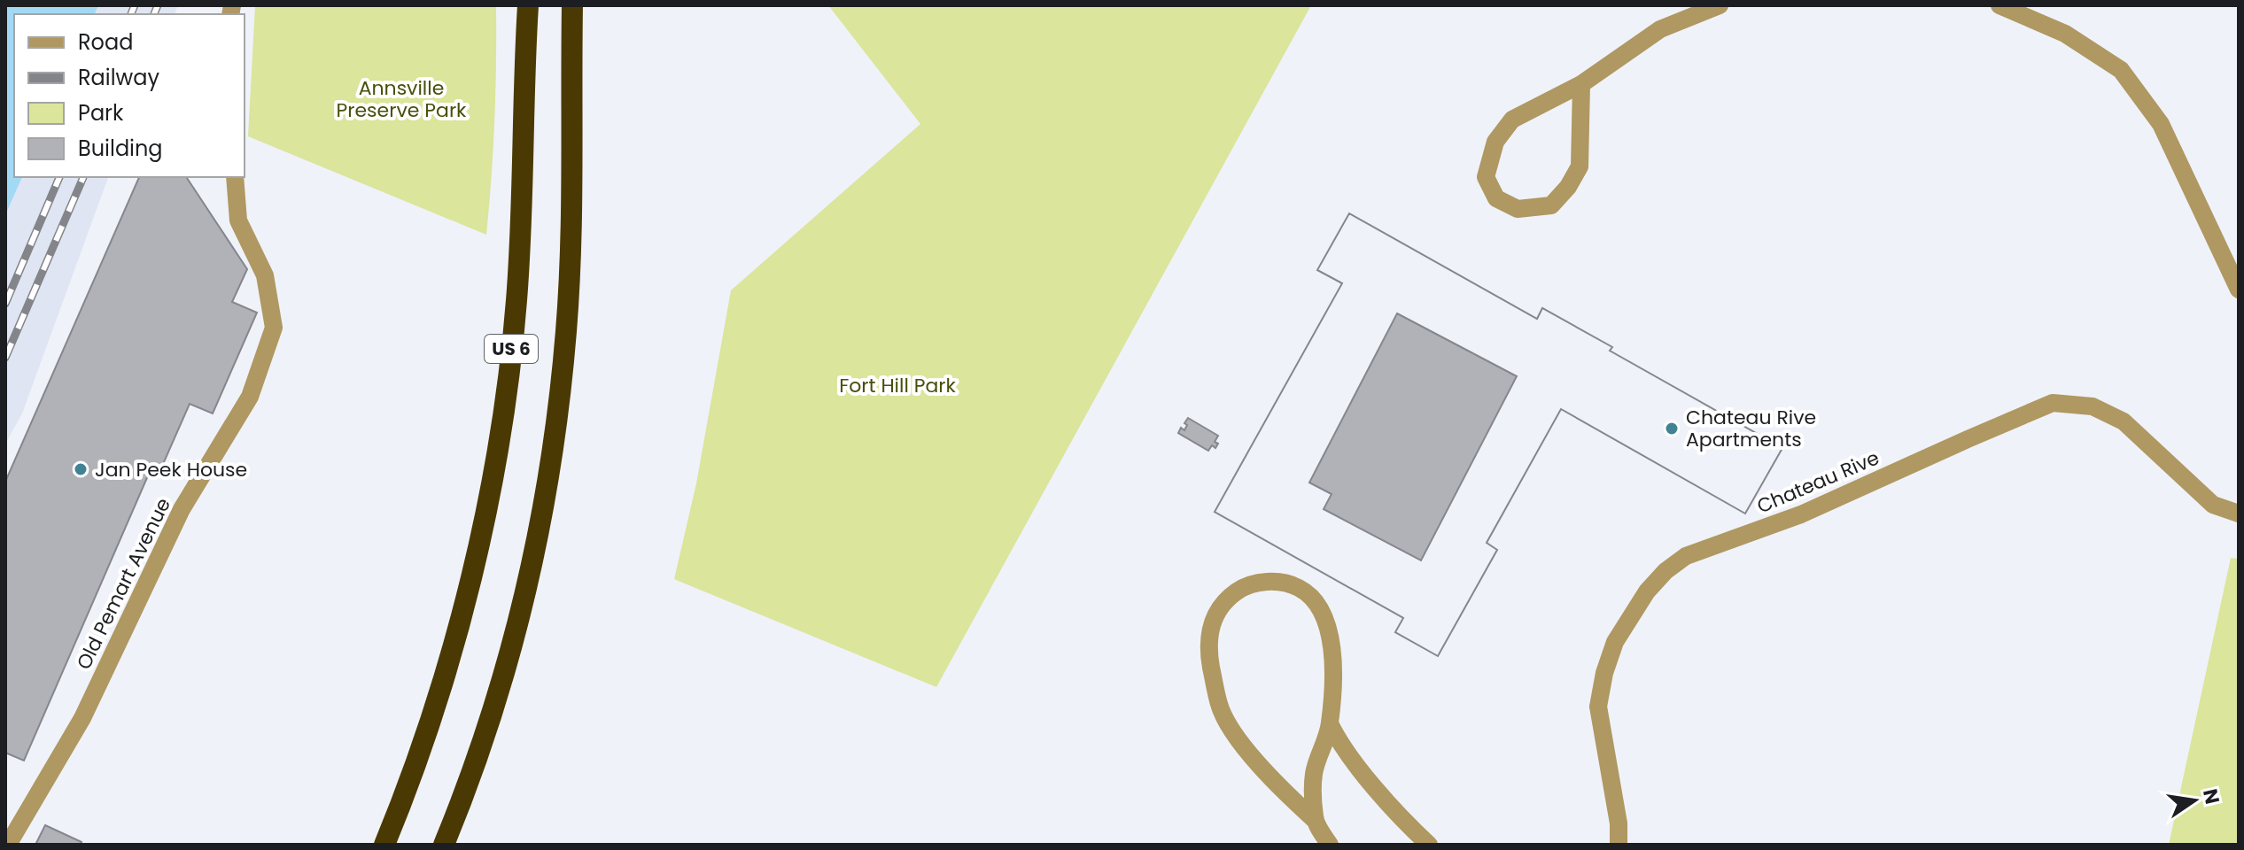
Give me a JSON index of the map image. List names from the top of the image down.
{
  "streets": {
    "highway": ["US 6"],
    "street": ["Chateau Rive", "Old Pemart Avenue"]
  },
  "parks": ["Annsville Preserve Park", "Fort Hill Park"],
  "places": ["Chateau Rive Apartments", "Jan Peek House"],
  "legend": [
    "Road",
    "Railway",
    "Park",
    "Building"
  ],
  "north": "right"
}
